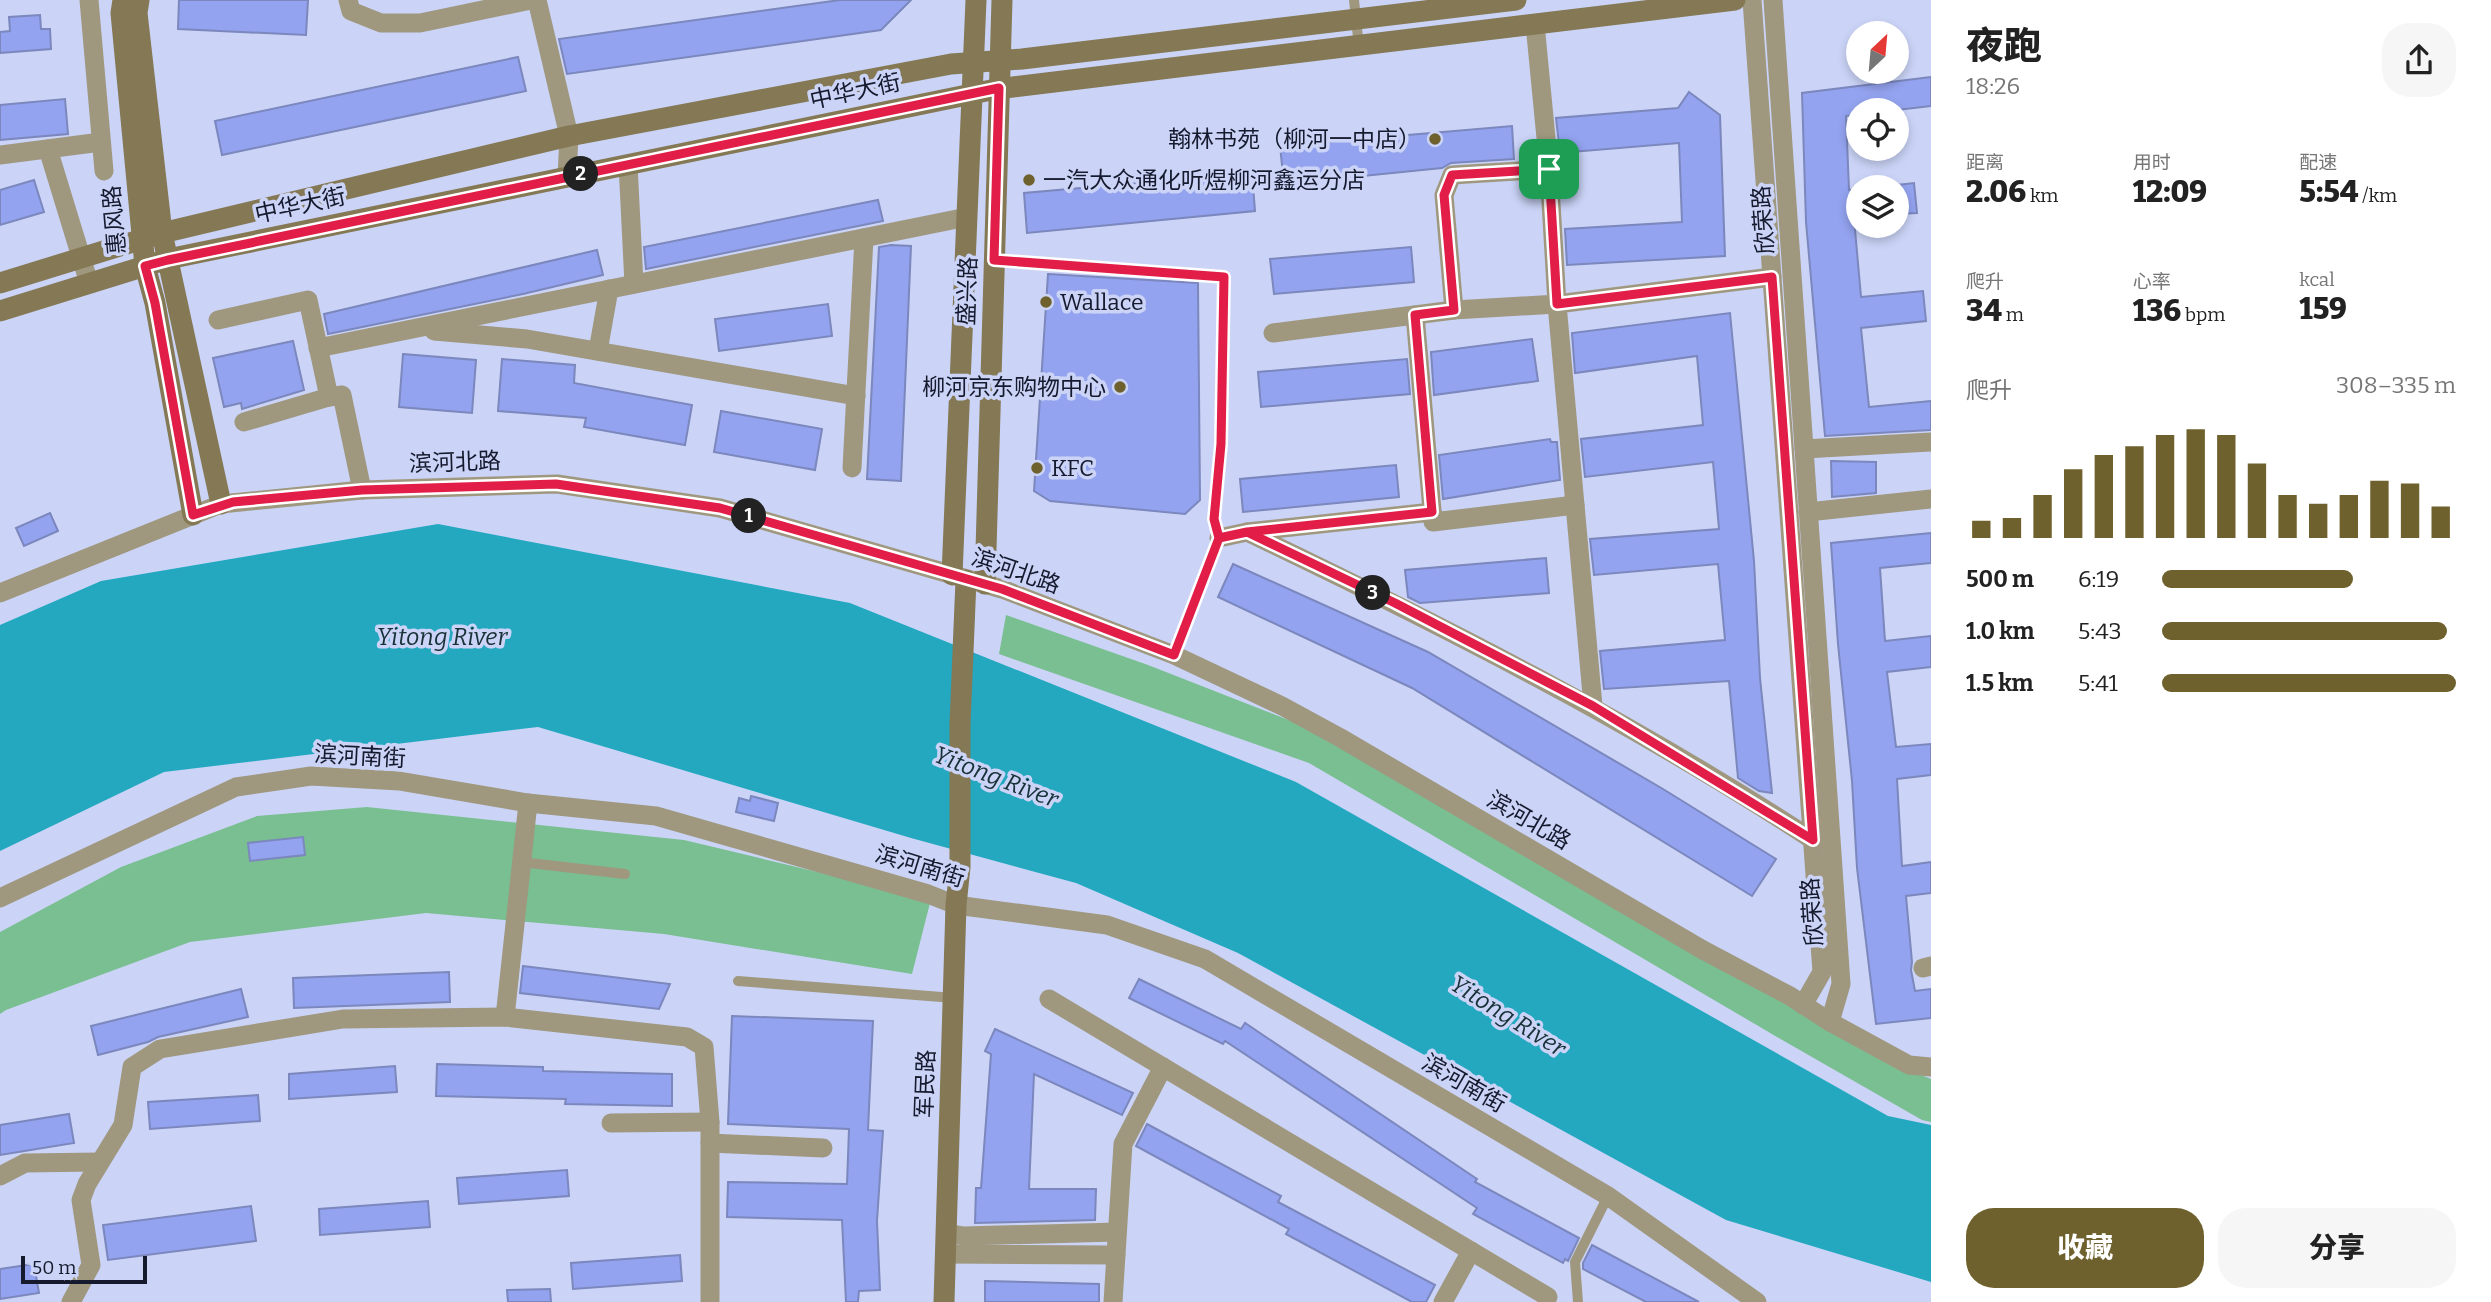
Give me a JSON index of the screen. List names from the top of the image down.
{
  "streets": {
    "main road": [
      "中华大街",
      "惠风路",
      "盛兴路",
      "军民路"
    ],
    "street": ["欣荣路", "滨河北路", "滨河南街"]
  },
  "crossings": [
    ["中华大街", "惠风路"],
    ["中华大街", "盛兴路"],
    ["惠风路", "滨河北路"],
    ["欣荣路", "滨河北路"],
    ["盛兴路", "滨河北路"],
    ["盛兴路", "军民路"],
    ["滨河北路", "军民路"],
    ["滨河南街", "军民路"]
  ],
  "water": ["Yitong River"],
  "places": [
    "翰林书苑（柳河一中店）",
    "一汽大众通化听煜柳河鑫运分店",
    "Wallace",
    "柳河京东购物中心",
    "KFC"
  ],
  "scale_bar": "50 m",
  "north": "top right",
  "page": {
    "heading": ["夜跑", "18:26"],
    "stats": [
      ["距离", "2.06 km"],
      ["用时", "12:09"],
      ["配速", "5:54 /km"],
      ["爬升", "34 m"],
      ["心率", "136 bpm"],
      ["kcal", "159"]
    ],
    "pins": ["2", "1", "3"],
    "chart": ["爬升", "308–335 m"],
    "list": [
      {
        "name": "500 m",
        "note": "6:19"
      },
      {
        "name": "1.0 km",
        "note": "5:43"
      },
      {
        "name": "1.5 km",
        "note": "5:41"
      }
    ],
    "buttons": ["收藏", "分享"],
    "scale": "50 m"
  }
}
